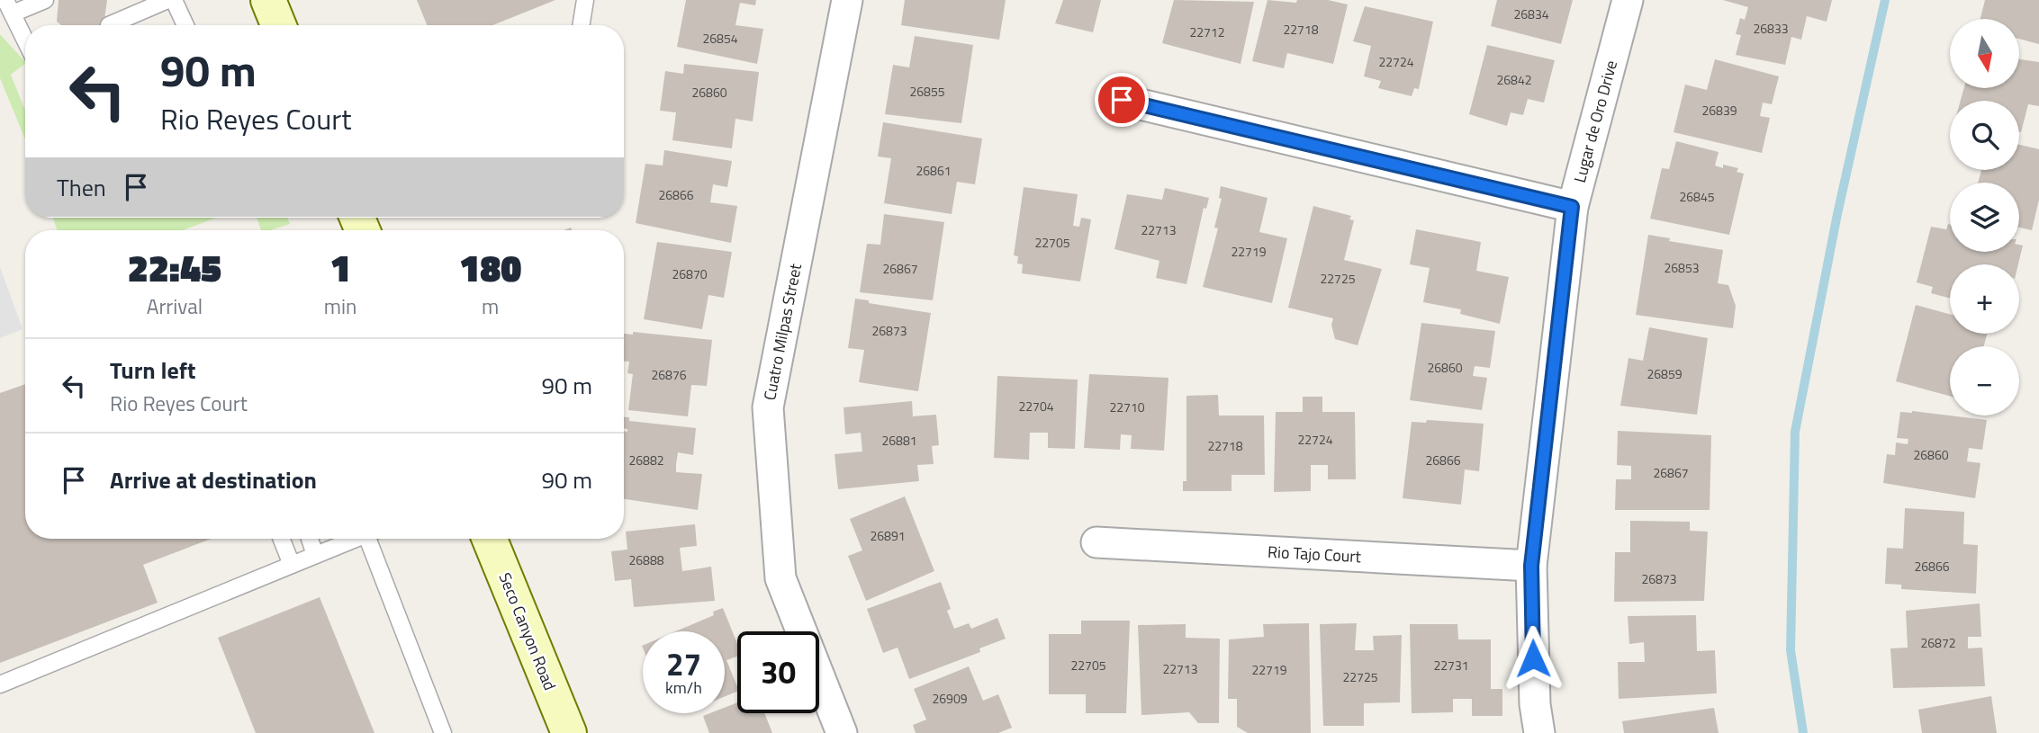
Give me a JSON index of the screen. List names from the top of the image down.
{
  "streets": {
    "main road": ["Seco Canyon Road"],
    "street": ["Lugar de Oro Drive", "Cuatro Milpas Street", "Rio Tajo Court"]
  },
  "crossings": [
    ["Lugar de Oro Drive", "Rio Tajo Court"]
  ],
  "house_numbers": [
    "26834",
    "26833",
    "22718",
    "22712",
    "26854",
    "22724",
    "26842",
    "26855",
    "26860",
    "26839",
    "26861",
    "26866",
    "26845",
    "22713",
    "22705",
    "22719",
    "26853",
    "26867",
    "26870",
    "22725",
    "26873",
    "26860",
    "26859",
    "26876",
    "22704",
    "22710",
    "22724",
    "26881",
    "22718",
    "26860",
    "26882",
    "26866",
    "26867",
    "26891",
    "26888",
    "26866",
    "26873",
    "26872",
    "22705",
    "22731",
    "22713",
    "22719",
    "22725",
    "26909"
  ],
  "north": "bottom",
  "page": {
    "map_buttons": ["+", "−"],
    "turn": ["90 m", "Rio Reyes Court"],
    "then": "Then",
    "eta": [
      "22:45",
      "Arrival",
      "1",
      "min",
      "180",
      "m"
    ],
    "list": [
      {
        "name": "Turn left",
        "note": "Rio Reyes Court",
        "value": "90 m"
      },
      {
        "name": "Arrive at destination",
        "value": "90 m"
      }
    ],
    "speed": "27 km/h",
    "limit": "30"
  }
}
